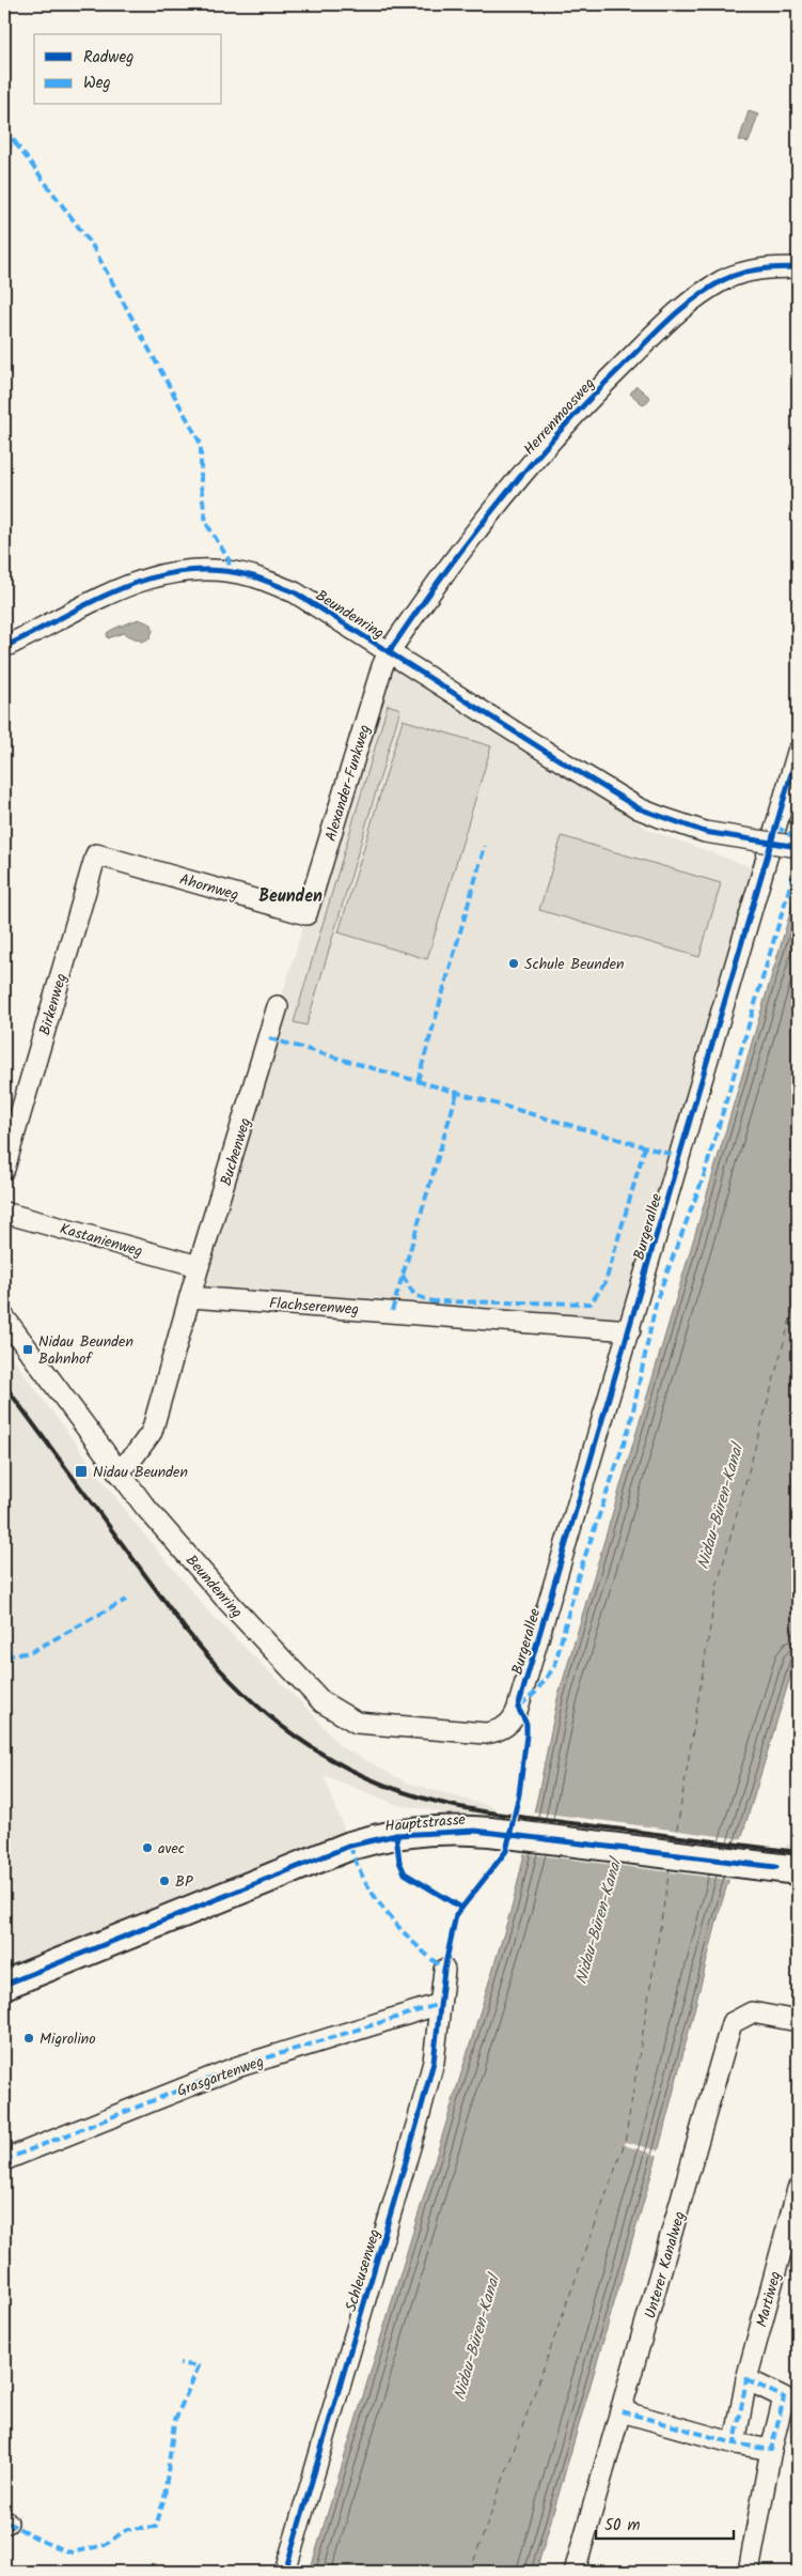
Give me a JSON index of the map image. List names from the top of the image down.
{
  "streets": {
    "main road": ["Hauptstrasse"],
    "street": [
      "Herrenmoosweg",
      "Beundenring",
      "Alexander-Funkweg",
      "Ahornweg",
      "Birkenweg",
      "Buchenweg",
      "Burgerallee",
      "Kastanienweg",
      "Flachserenweg",
      "Grasgartenweg",
      "Unterer Kanalweg",
      "Schleusenweg",
      "Martiweg"
    ]
  },
  "crossings": [
    ["Herrenmoosweg", "Beundenring"],
    ["Herrenmoosweg", "Alexander-Funkweg"],
    ["Beundenring", "Alexander-Funkweg"],
    ["Beundenring", "Burgerallee"],
    ["Alexander-Funkweg", "Ahornweg"],
    ["Ahornweg", "Birkenweg"],
    ["Buchenweg", "Kastanienweg"],
    ["Buchenweg", "Flachserenweg"],
    ["Burgerallee", "Flachserenweg"],
    ["Grasgartenweg", "Schleusenweg"]
  ],
  "districts": ["Beunden"],
  "water": ["Nidau-Büren-Kanal"],
  "places": {
    "other": [
      "Schule Beunden",
      "avec",
      "BP",
      "Migrolino"
    ],
    "transit": ["Nidau Beunden Bahnhof", "Nidau Beunden"]
  },
  "legend": ["Radweg", "Weg"],
  "scale_bar": "50 m"
}
